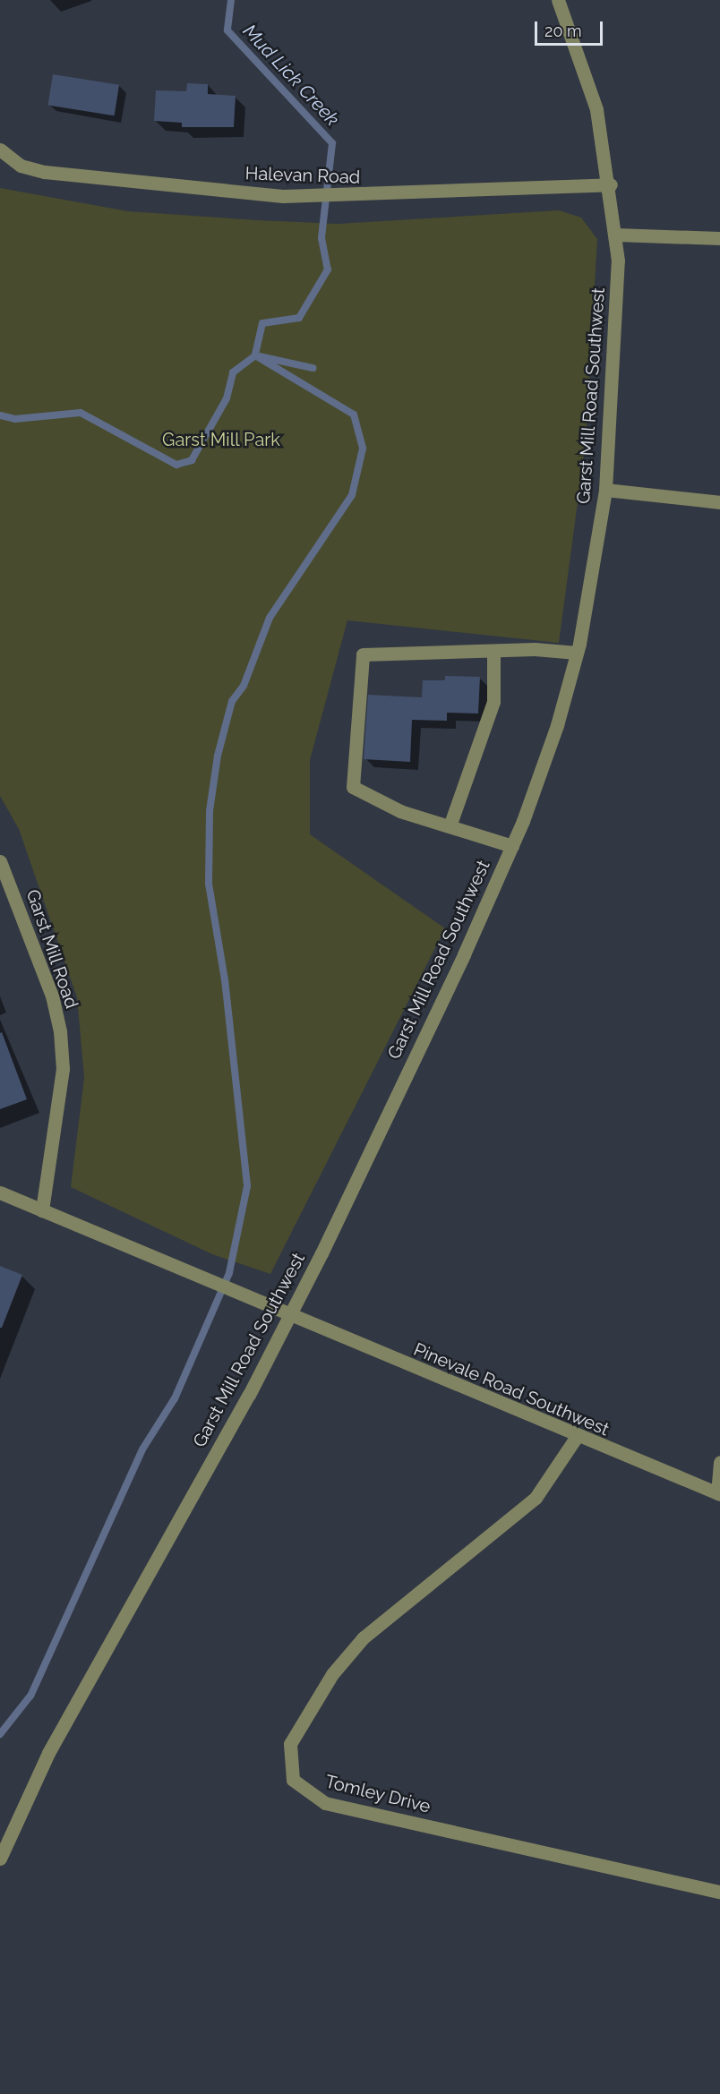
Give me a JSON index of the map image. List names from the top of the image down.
{
  "streets": {
    "street": [
      "Halevan Road",
      "Garst Mill Road Southwest",
      "Garst Mill Road",
      "Pinevale Road Southwest",
      "Tomley Drive"
    ]
  },
  "crossings": [
    ["Halevan Road", "Garst Mill Road Southwest"],
    ["Garst Mill Road Southwest", "Pinevale Road Southwest"],
    ["Pinevale Road Southwest", "Tomley Drive"]
  ],
  "water": ["Mud Lick Creek"],
  "parks": ["Garst Mill Park"],
  "scale_bar": "20 m"
}
